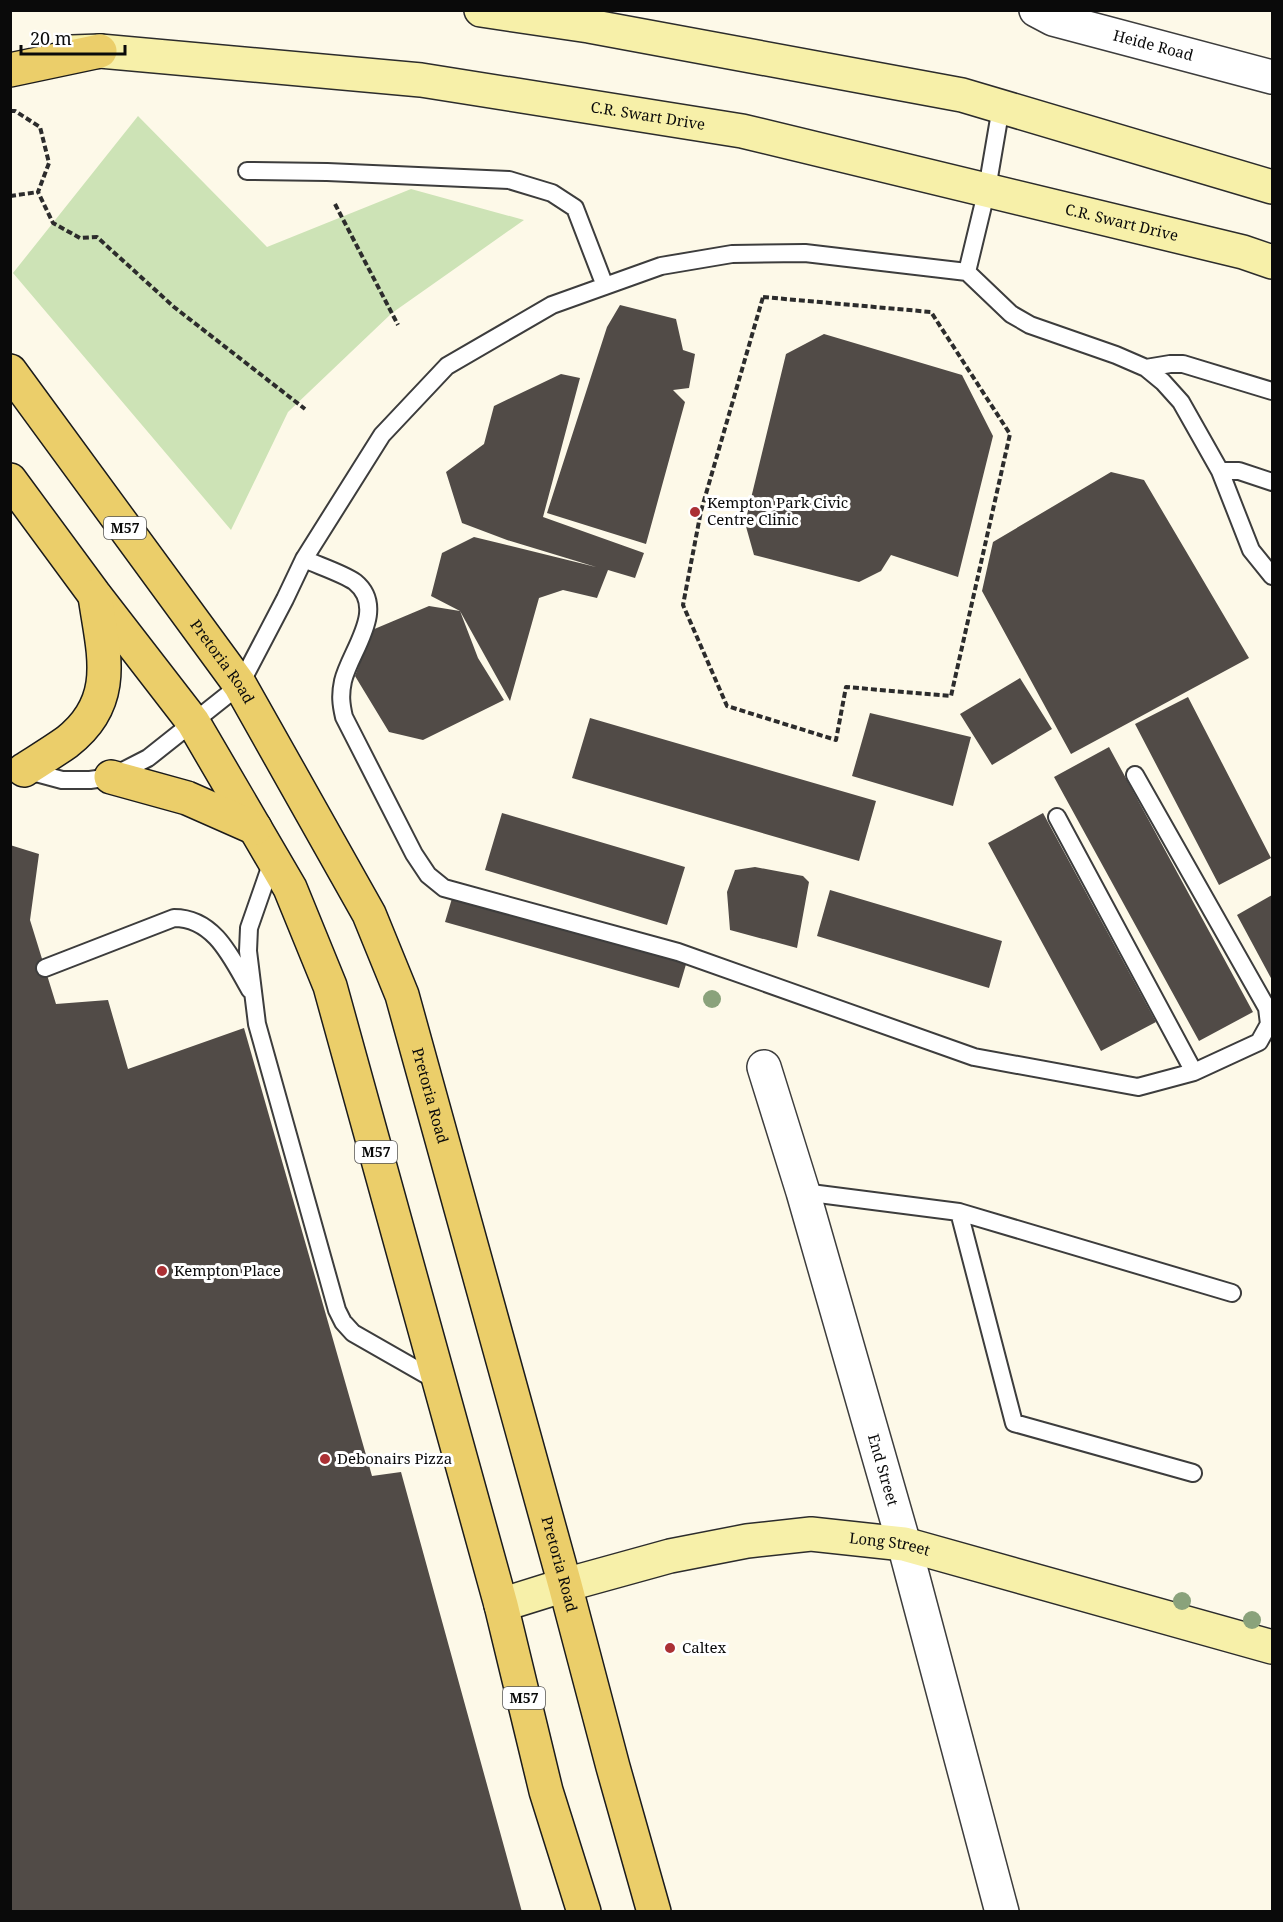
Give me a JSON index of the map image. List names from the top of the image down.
{
  "streets": {
    "main road": [
      "C.R. Swart Drive",
      "M57",
      "Pretoria Road",
      "Long Street"
    ],
    "street": ["Heide Road", "End Street"]
  },
  "crossings": [
    ["M57", "Long Street"],
    ["Pretoria Road", "Long Street"],
    ["End Street", "Long Street"]
  ],
  "places": [
    "Kempton Park Civic Centre Clinic",
    "Kempton Place",
    "Debonairs Pizza",
    "Caltex"
  ],
  "scale_bar": "20 m"
}
